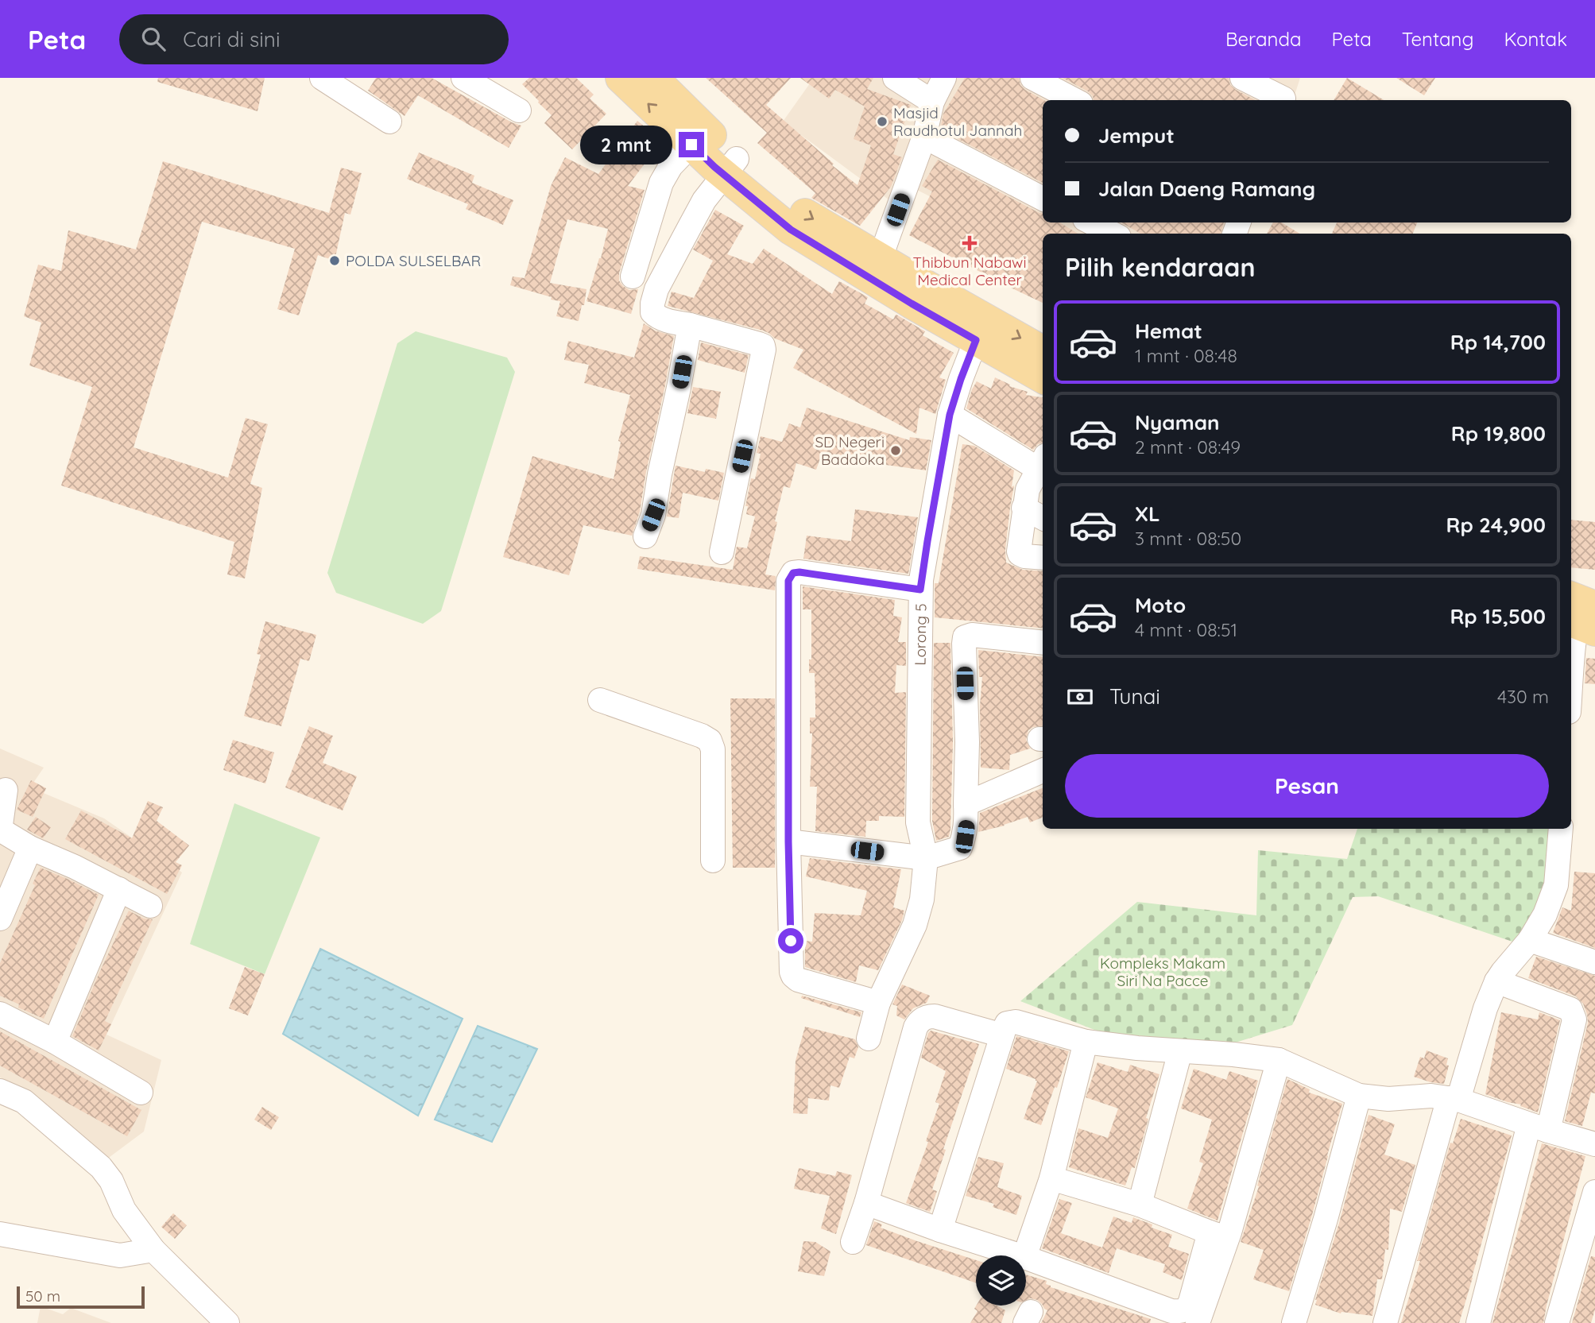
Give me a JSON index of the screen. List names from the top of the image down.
{
  "streets": {
    "street": ["Lorong 5"]
  },
  "parks": ["Kompleks Makam Siri Na Pacce"],
  "places": {
    "other": ["Masjid Raudhotul Jannah", "POLDA SULSELBAR", "SD Negeri Baddoka"],
    "health": ["Thibbun Nabawi Medical Center"]
  },
  "scale_bar": "50 m",
  "page": {
    "header": "Peta",
    "search": "Cari di sini",
    "nav": [
      "Beranda",
      "Peta",
      "Tentang",
      "Kontak"
    ],
    "banner": ["Jemput", "Jalan Daeng Ramang"],
    "bubble": "2 mnt",
    "heading": "Pilih kendaraan",
    "list": [
      {
        "name": "Hemat",
        "note": "1 mnt · 08:48",
        "value": "Rp 14,700"
      },
      {
        "name": "Nyaman",
        "note": "2 mnt · 08:49",
        "value": "Rp 19,800"
      },
      {
        "name": "XL",
        "note": "3 mnt · 08:50",
        "value": "Rp 24,900"
      },
      {
        "name": "Moto",
        "note": "4 mnt · 08:51",
        "value": "Rp 15,500"
      }
    ],
    "pay": ["Tunai", "430 m"],
    "buttons": "Pesan",
    "scale": "50 m"
  }
}
